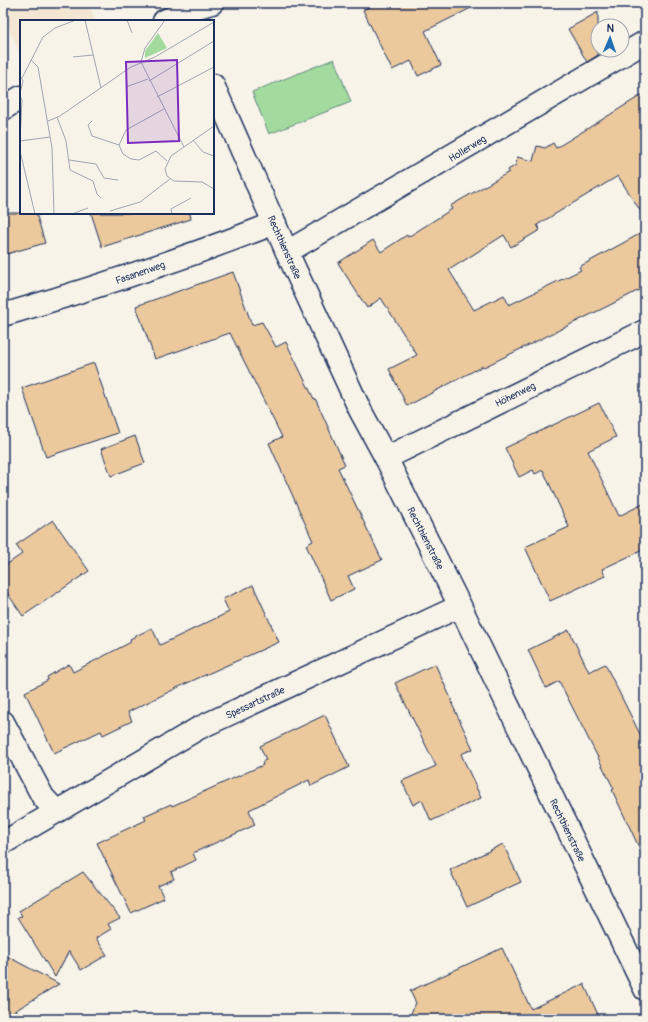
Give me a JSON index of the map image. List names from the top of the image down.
{
  "streets": {
    "street": [
      "Hollerweg",
      "Rechthienstraße",
      "Fasanenweg",
      "Höhenweg",
      "Spessartstraße"
    ]
  },
  "crossings": [
    ["Hollerweg", "Rechthienstraße"],
    ["Rechthienstraße", "Fasanenweg"],
    ["Rechthienstraße", "Höhenweg"],
    ["Rechthienstraße", "Spessartstraße"]
  ],
  "north": "top"
}
